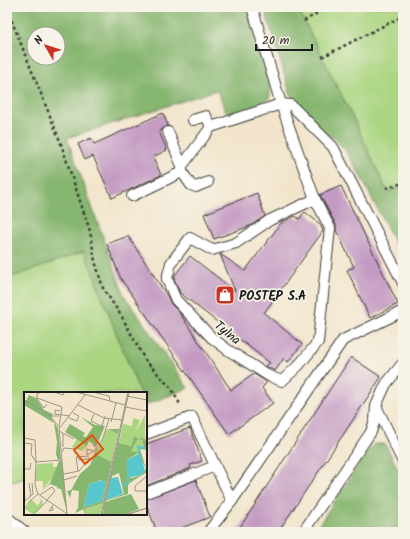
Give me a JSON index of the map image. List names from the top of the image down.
{
  "streets": {
    "lane": ["Tylna"]
  },
  "places": {
    "shop": ["POSTĘP S.A"]
  },
  "scale_bar": "20 m",
  "north": "top left"
}
